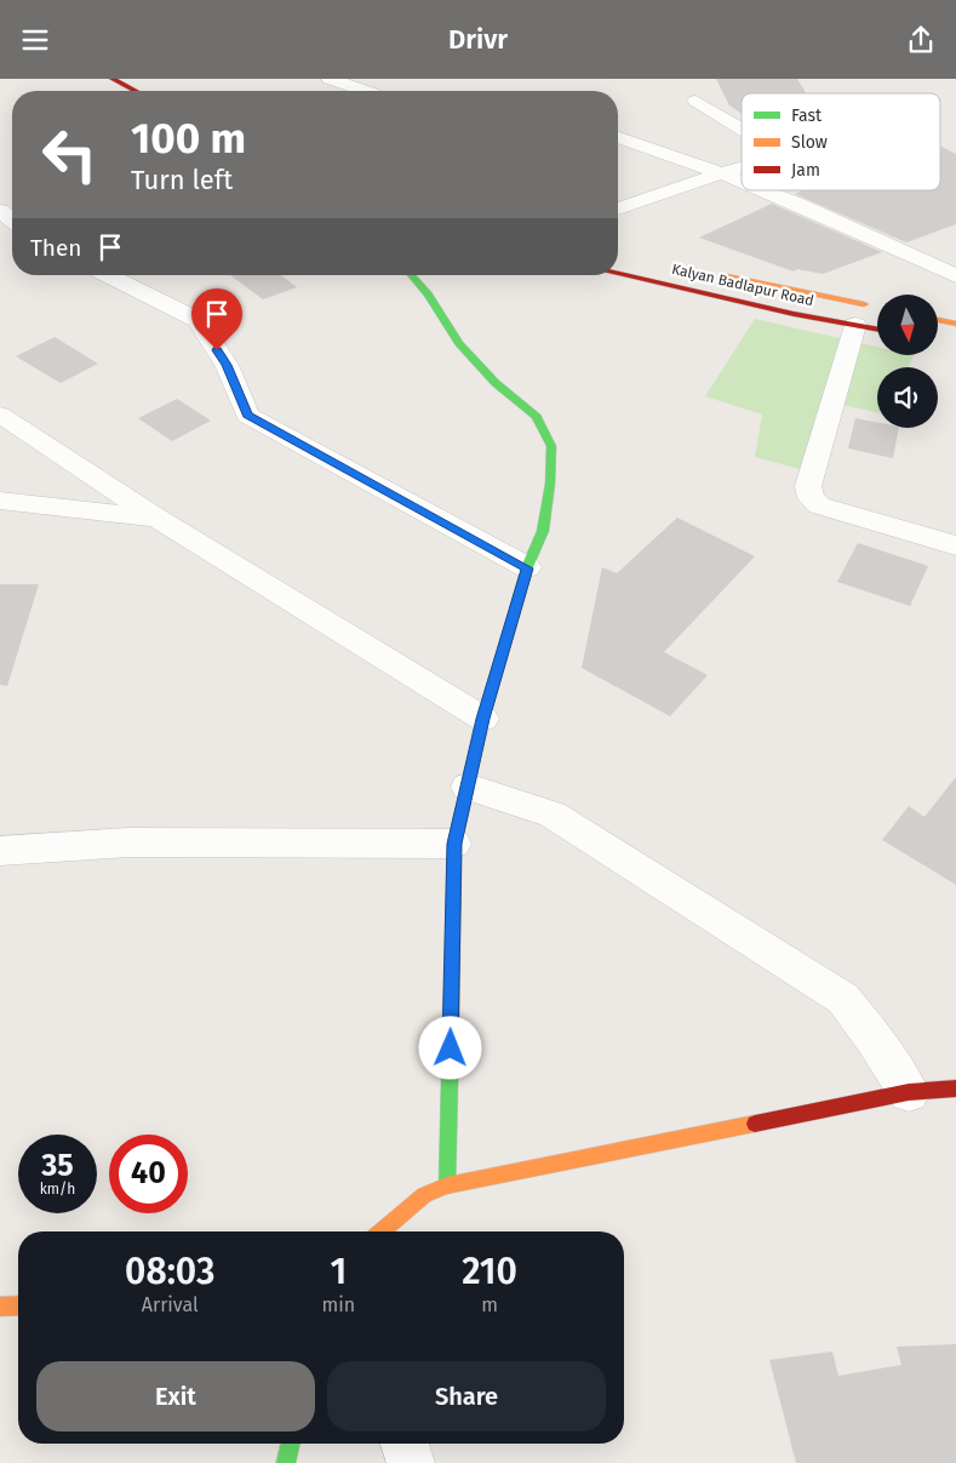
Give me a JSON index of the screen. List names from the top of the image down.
{
  "streets": {
    "street": ["Kalyan Badlapur Road"]
  },
  "legend": ["Fast", "Slow", "Jam"],
  "north": "bottom",
  "page": {
    "header": "Drivr",
    "turn": ["100 m", "Turn left"],
    "then": "Then",
    "speed": "35 km/h",
    "limit": "40",
    "eta": [
      "08:03",
      "Arrival",
      "1",
      "min",
      "210",
      "m"
    ],
    "buttons": ["Exit", "Share"]
  }
}
